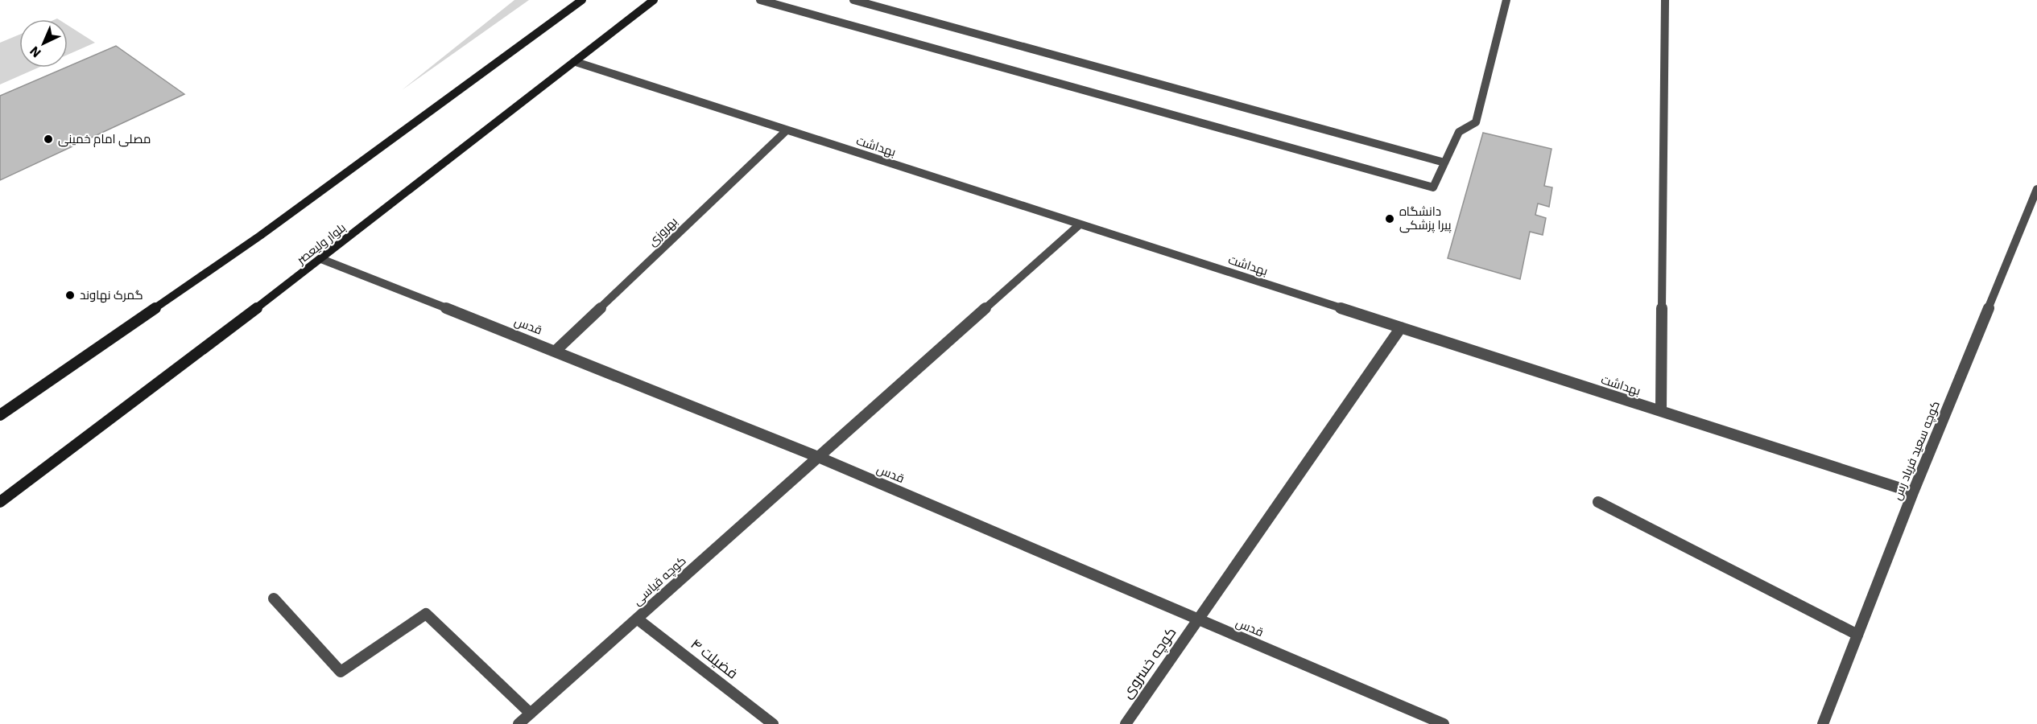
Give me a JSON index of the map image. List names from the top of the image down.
{
  "streets": {
    "main road": ["بلوار ولیعصر"],
    "street": [
      "بهداشت",
      "بهروزی",
      "قدس",
      "کوچه سعید فریاد رس",
      "کوچه قیاسی",
      "فضیلت ۴",
      "کوچه خسروی"
    ]
  },
  "crossings": [
    ["بهداشت", "بهروزی"],
    ["بهداشت", "بلوار ولیعصر"],
    ["بهداشت", "کوچه سعید فریاد رس"],
    ["بهداشت", "کوچه قیاسی"],
    ["بهداشت", "کوچه خسروی"],
    ["بهروزی", "قدس"],
    ["بلوار ولیعصر", "قدس"],
    ["قدس", "کوچه قیاسی"],
    ["قدس", "کوچه خسروی"],
    ["کوچه قیاسی", "فضیلت ۴"]
  ],
  "places": ["مصلی امام خمینی", "دانشگاه پیرا پزشکی", "گمرک نهاوند"],
  "north": "bottom left"
}
